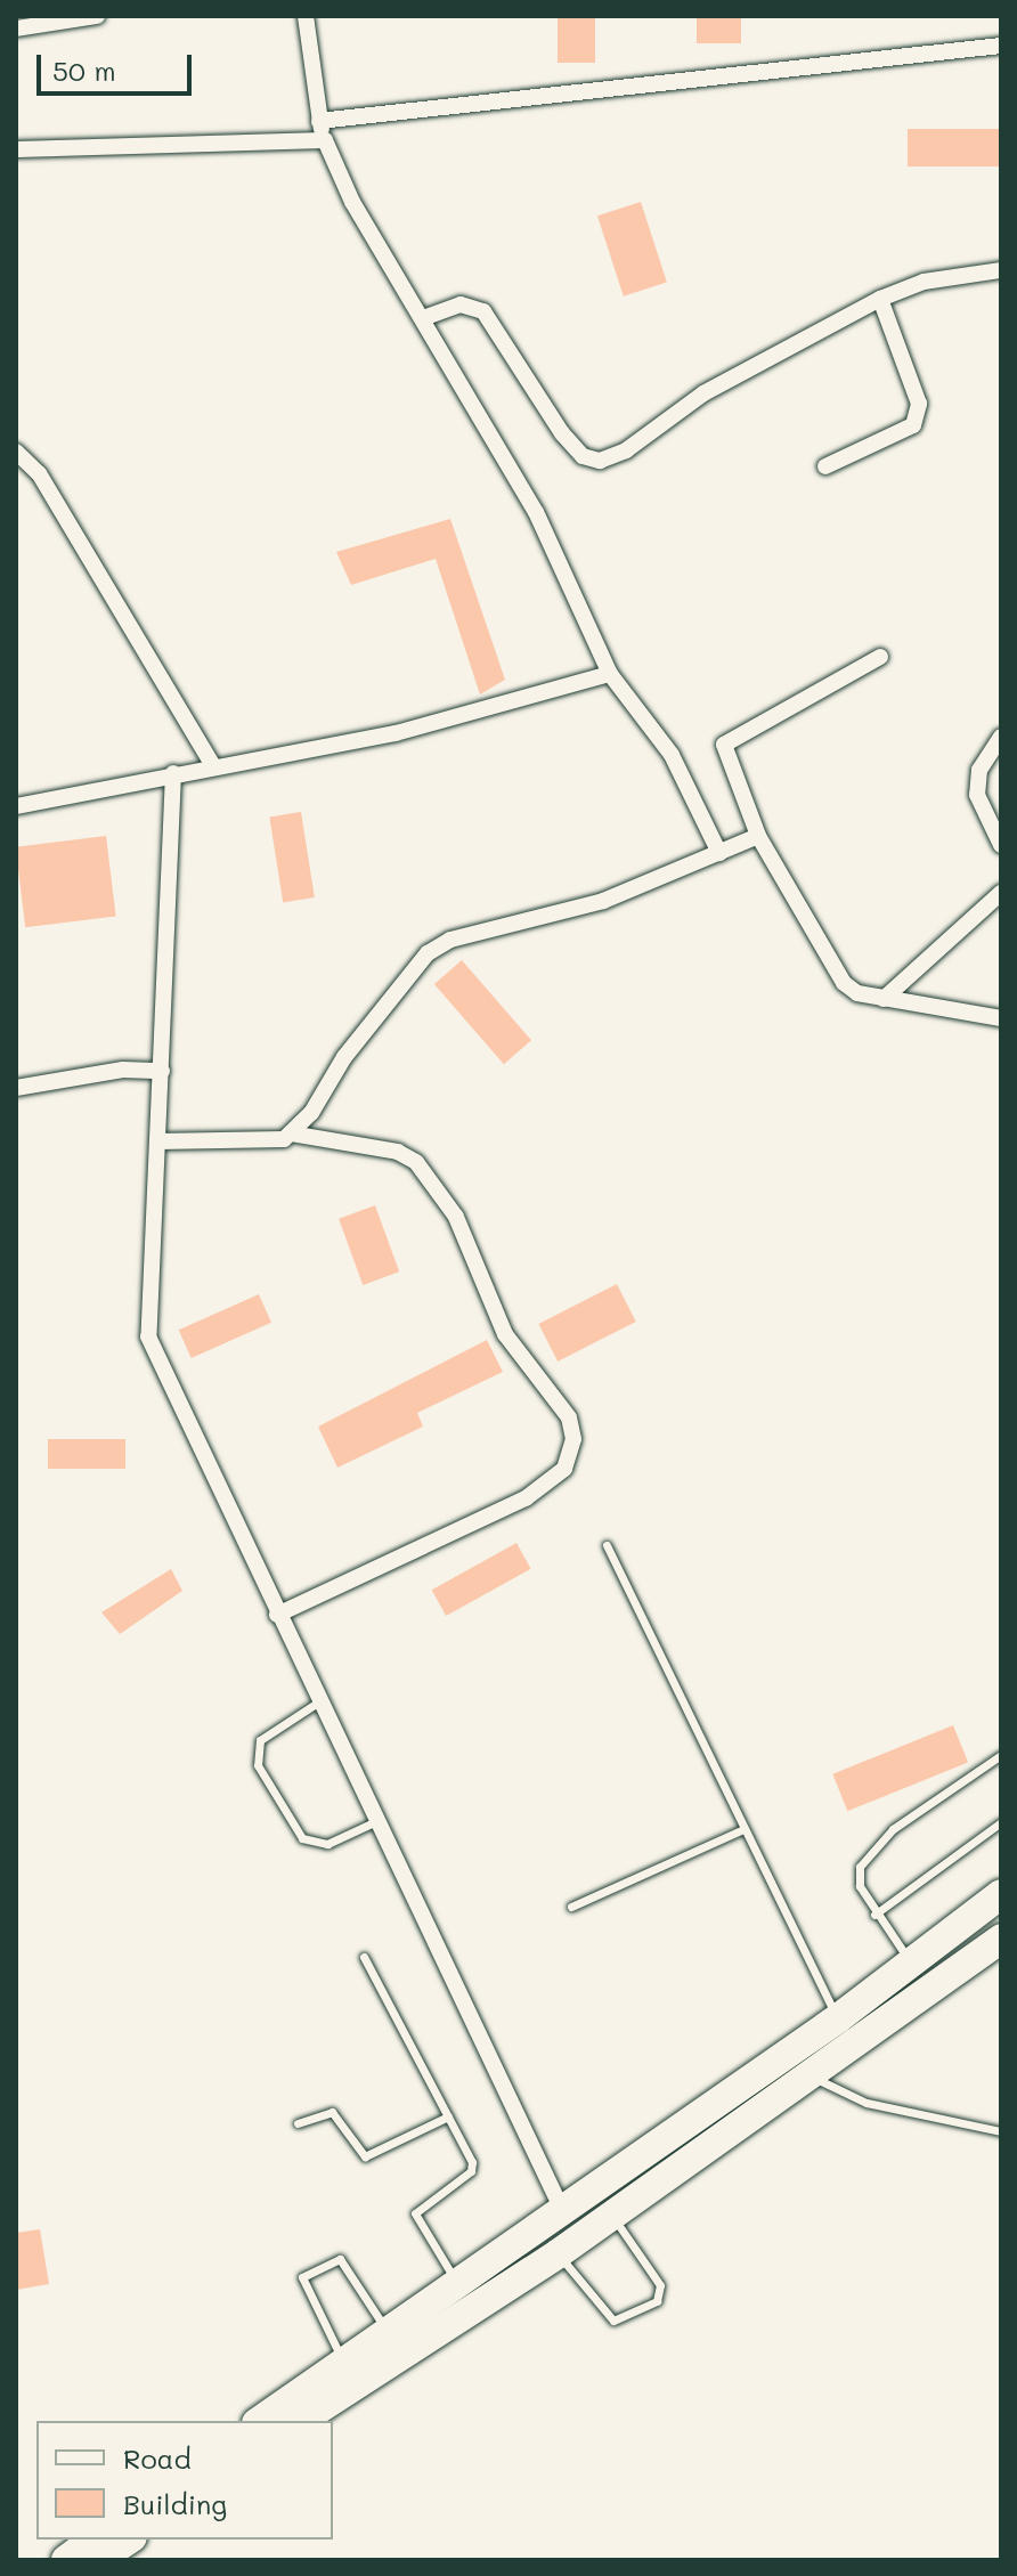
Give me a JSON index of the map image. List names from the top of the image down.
{
  "legend": ["Road", "Building"],
  "scale_bar": "50 m"
}
